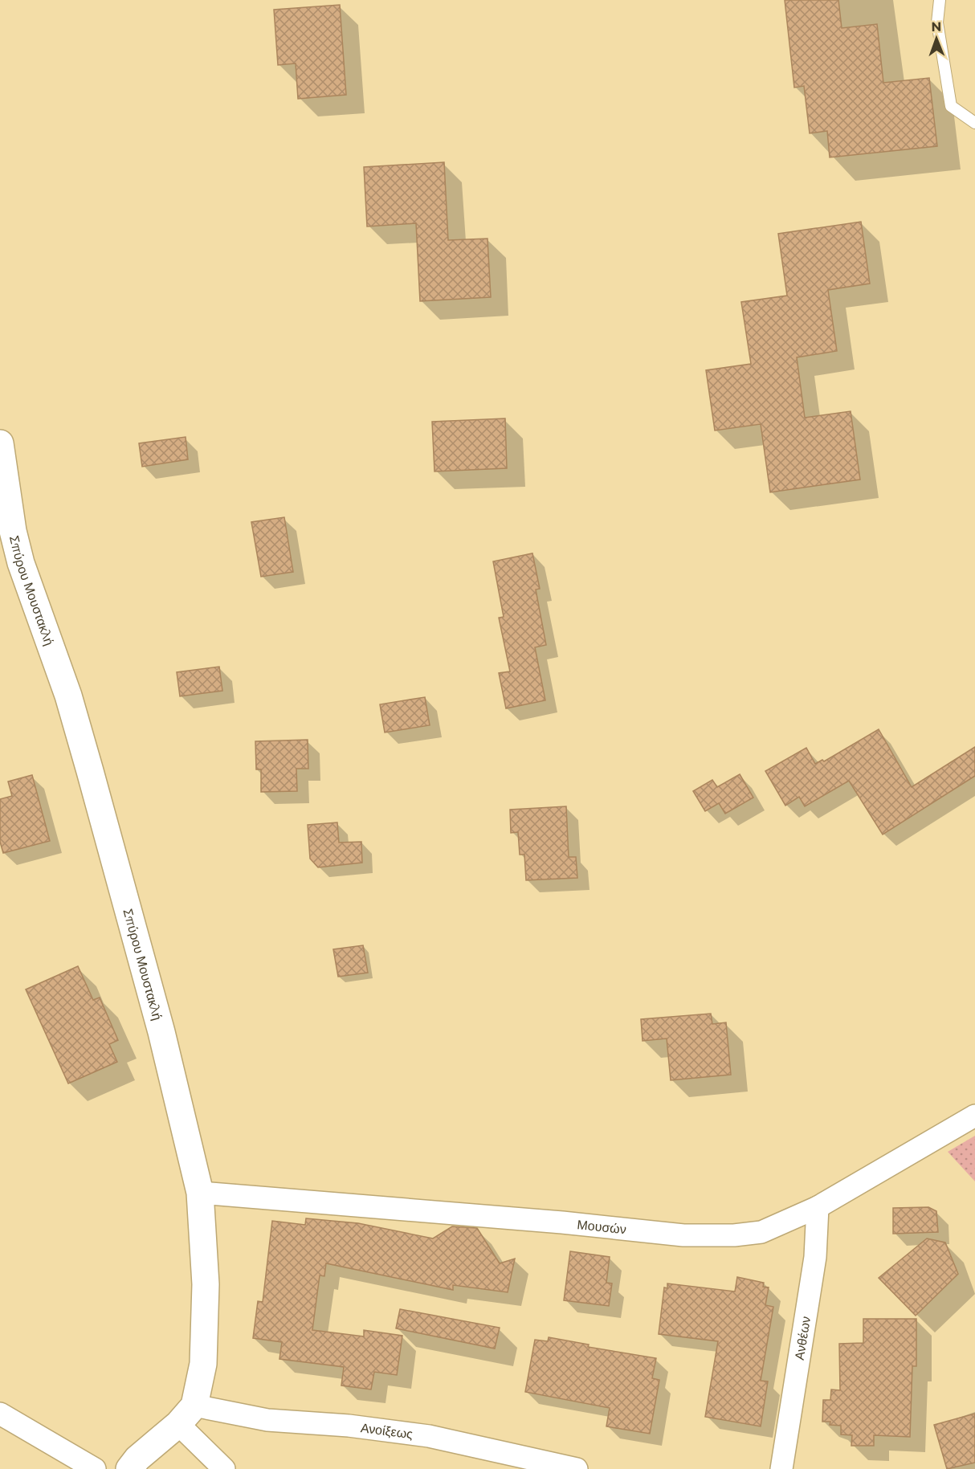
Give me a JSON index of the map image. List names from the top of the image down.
{
  "streets": {
    "street": [
      "Σπύρου Μουστακλή",
      "Μουσών",
      "Ανθέων",
      "Ανοίξεως"
    ]
  },
  "crossings": [
    ["Σπύρου Μουστακλή", "Μουσών"],
    ["Σπύρου Μουστακλή", "Ανοίξεως"],
    ["Μουσών", "Ανθέων"]
  ],
  "north": "top"
}
